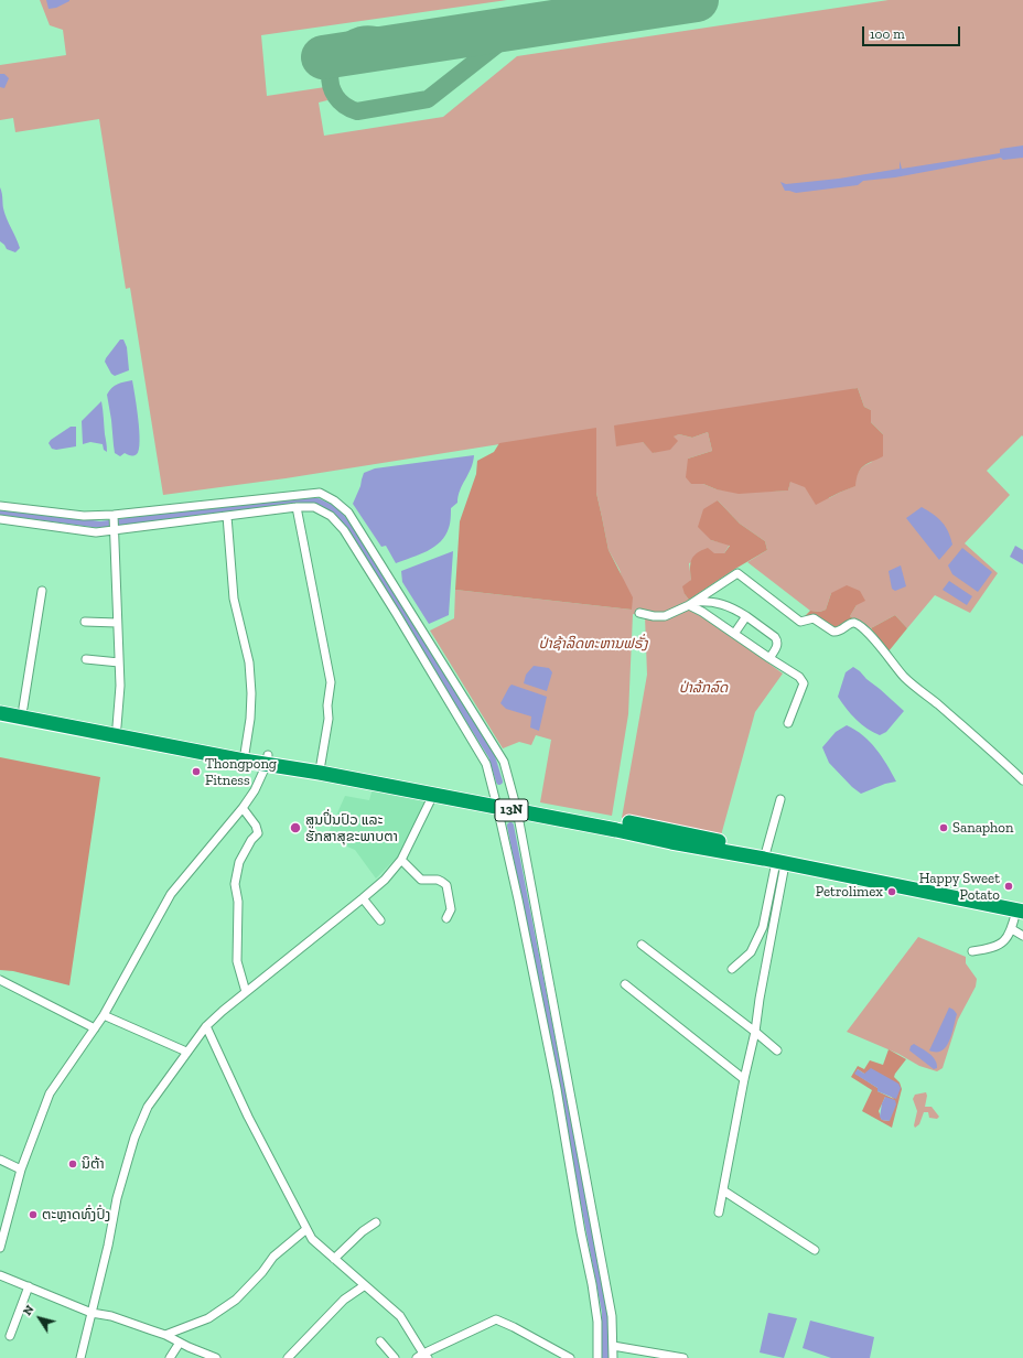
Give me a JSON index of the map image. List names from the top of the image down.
{
  "streets": {
    "highway": ["13N"]
  },
  "parks": ["ປ່າຊ້າລິດທະຫານຟຣັ່ງ", "ປ່າລ້ກລົດ"],
  "places": [
    "Thongpong Fitness",
    "ສູນປິ່ນປົວ ແລະ ຮັກສາສຸຂະພາບຕາ",
    "Sanaphon",
    "Happy Sweet Potato",
    "Petrolimex",
    "ນິຕ້າ",
    "ຕະຫຼາດທົ່ງປົ່ງ"
  ],
  "scale_bar": "100 m",
  "north": "top left"
}
